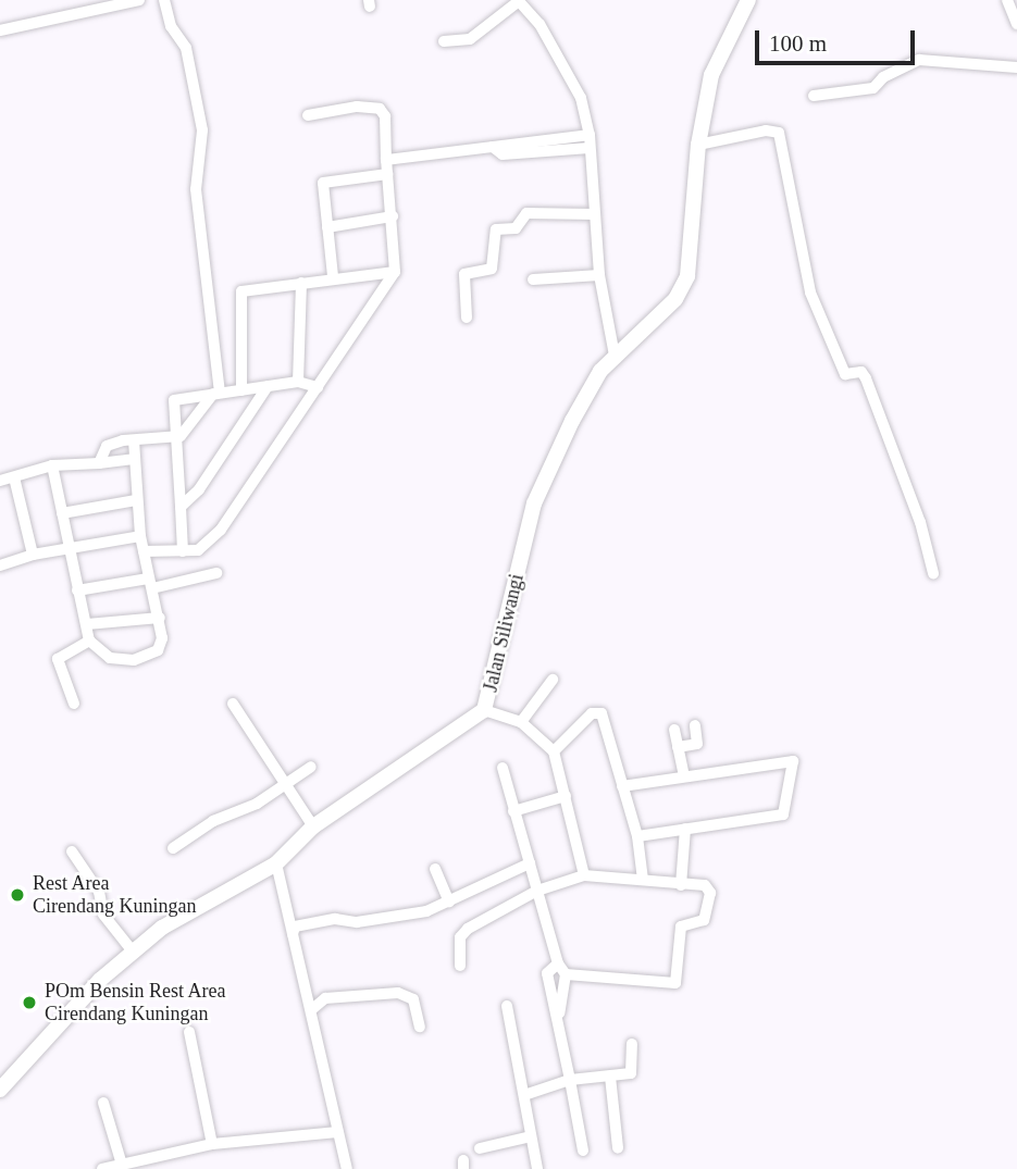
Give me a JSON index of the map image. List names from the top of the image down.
{
  "streets": {
    "main road": ["Jalan Siliwangi"]
  },
  "places": ["Rest Area Cirendang Kuningan", "POm Bensin Rest Area Cirendang Kuningan"],
  "scale_bar": "100 m"
}
